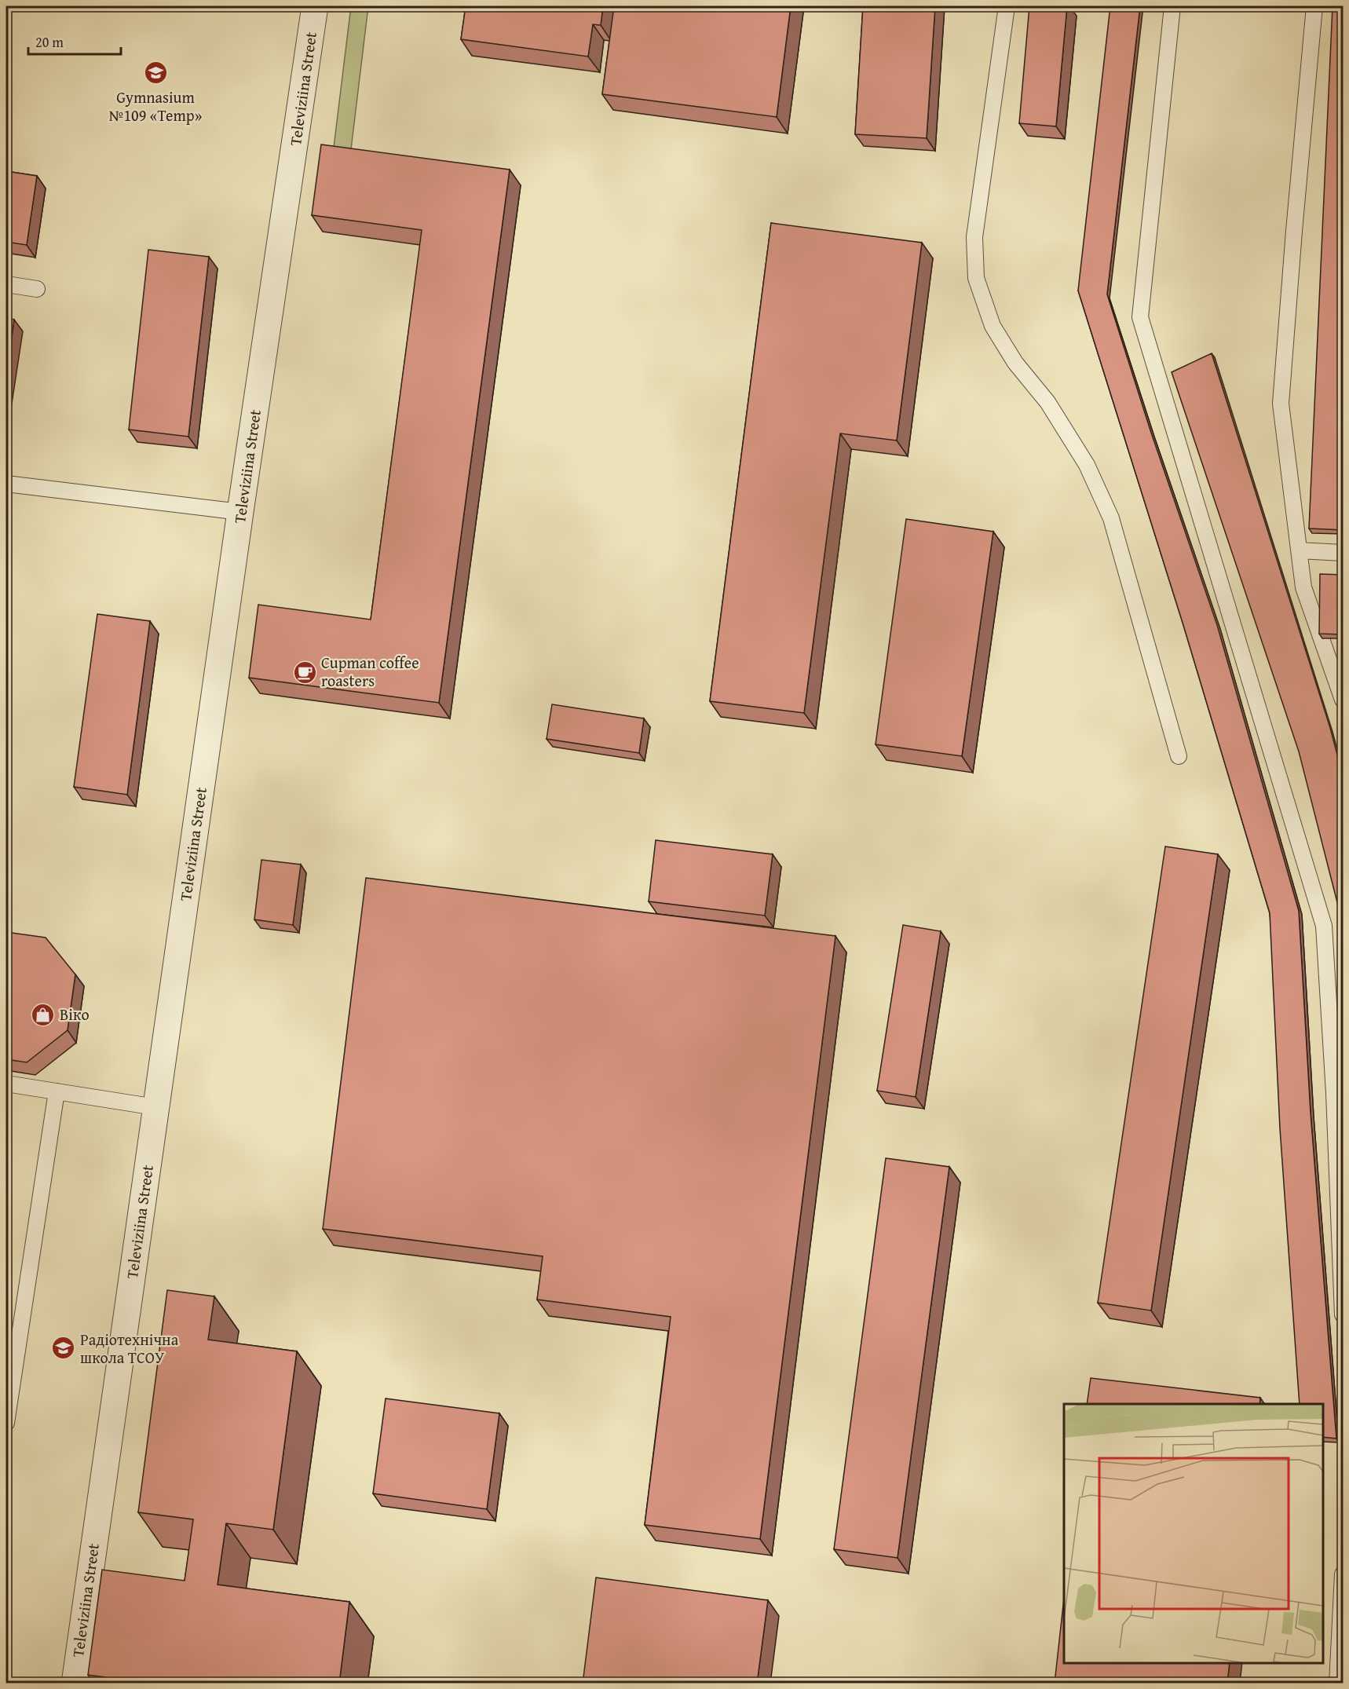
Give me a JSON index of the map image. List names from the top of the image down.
{
  "streets": {
    "street": ["Televiziina Street"]
  },
  "places": {
    "school or university": ["Gymnasium №109 «Temp»", "Радіотехнічна школа ТСОУ"],
    "cafe": ["Cupman coffee roasters"],
    "shop": ["Віко"]
  },
  "scale_bar": "20 m"
}
